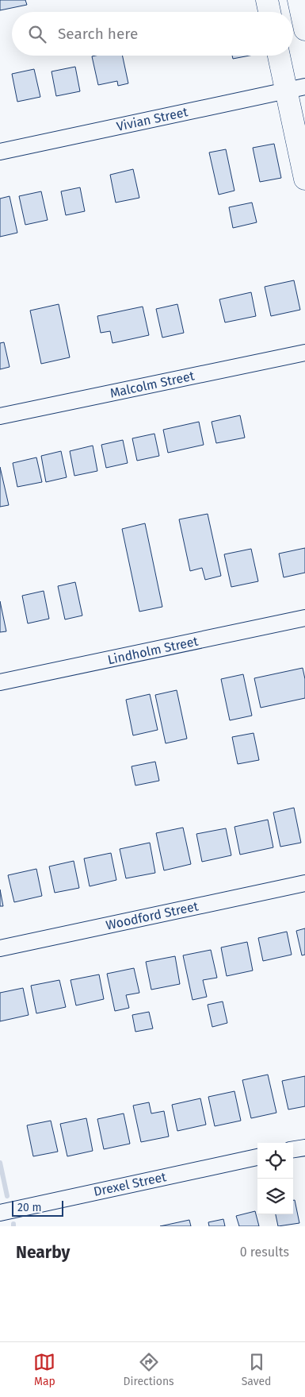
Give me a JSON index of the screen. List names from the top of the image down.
{
  "streets": {
    "street": [
      "Vivian Street",
      "Malcolm Street",
      "Lindholm Street",
      "Woodford Street",
      "Drexel Street"
    ]
  },
  "scale_bar": "20 m",
  "page": {
    "search": "Search here",
    "scale": "20 m",
    "heading": ["Nearby", "0 results"],
    "nav": ["Map", "Directions", "Saved"]
  }
}
